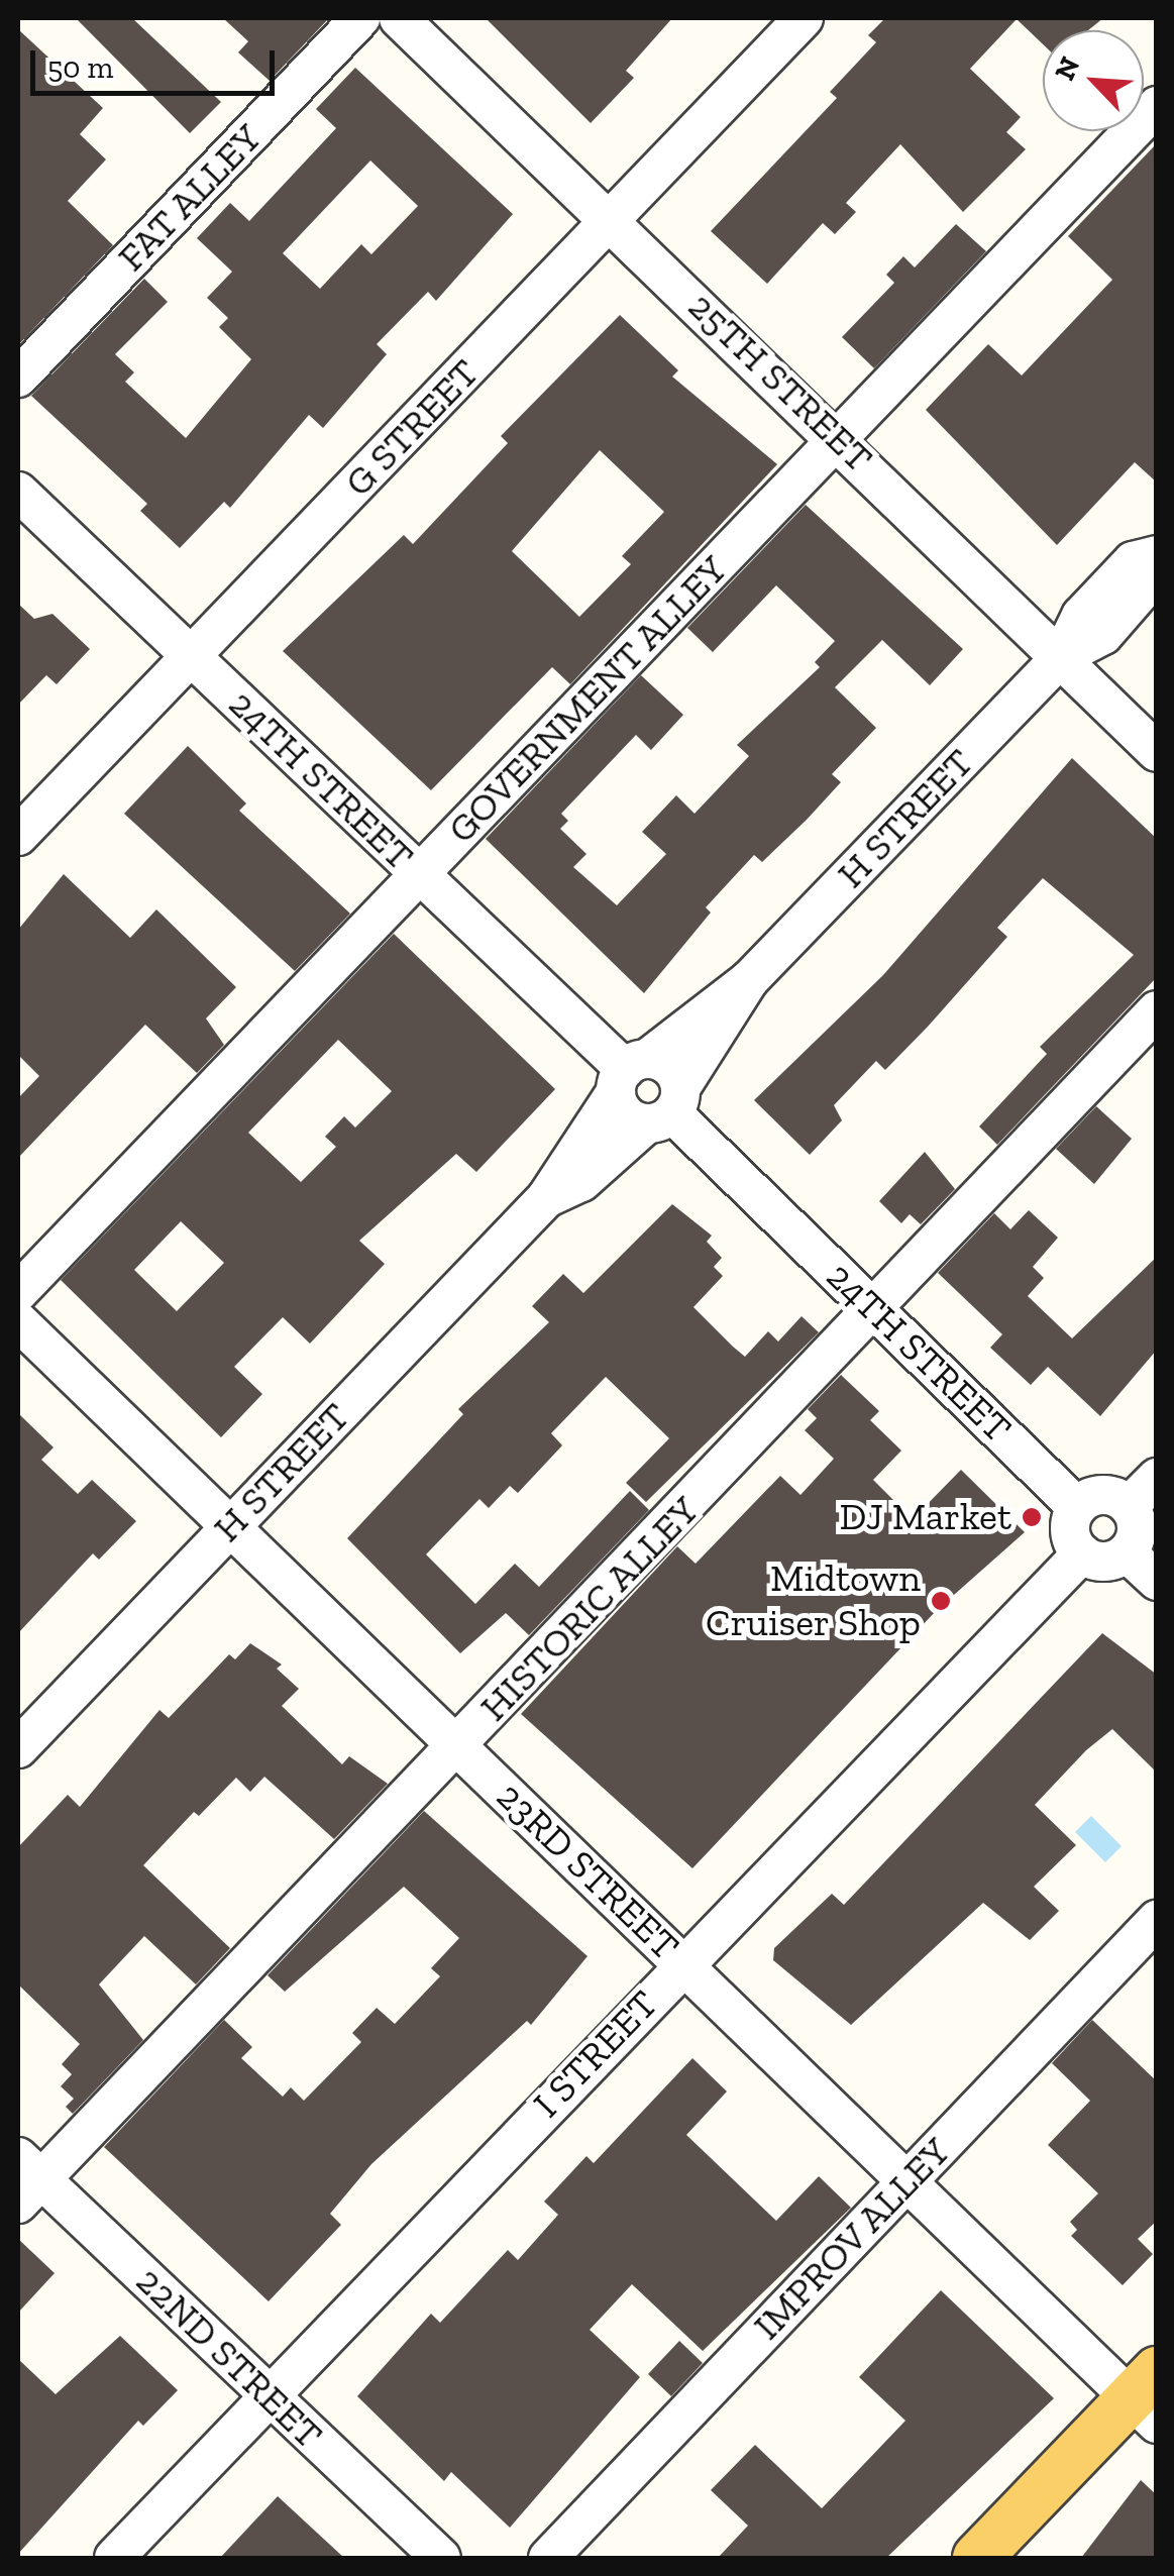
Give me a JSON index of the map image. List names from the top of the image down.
{
  "streets": {
    "street": [
      "FAT ALLEY",
      "25TH STREET",
      "G STREET",
      "GOVERNMENT ALLEY",
      "24TH STREET",
      "H STREET",
      "HISTORIC ALLEY",
      "23RD STREET",
      "I STREET",
      "IMPROV ALLEY",
      "22ND STREET"
    ]
  },
  "crossings": [
    ["25TH STREET", "G STREET"],
    ["25TH STREET", "GOVERNMENT ALLEY"],
    ["25TH STREET", "H STREET"],
    ["G STREET", "24TH STREET"],
    ["GOVERNMENT ALLEY", "24TH STREET"],
    ["24TH STREET", "H STREET"],
    ["24TH STREET", "HISTORIC ALLEY"],
    ["24TH STREET", "I STREET"],
    ["H STREET", "23RD STREET"],
    ["HISTORIC ALLEY", "23RD STREET"],
    ["HISTORIC ALLEY", "22ND STREET"],
    ["23RD STREET", "I STREET"],
    ["23RD STREET", "IMPROV ALLEY"],
    ["I STREET", "22ND STREET"]
  ],
  "places": ["DJ Market", "Midtown Cruiser Shop"],
  "scale_bar": "50 m",
  "north": "top left"
}
